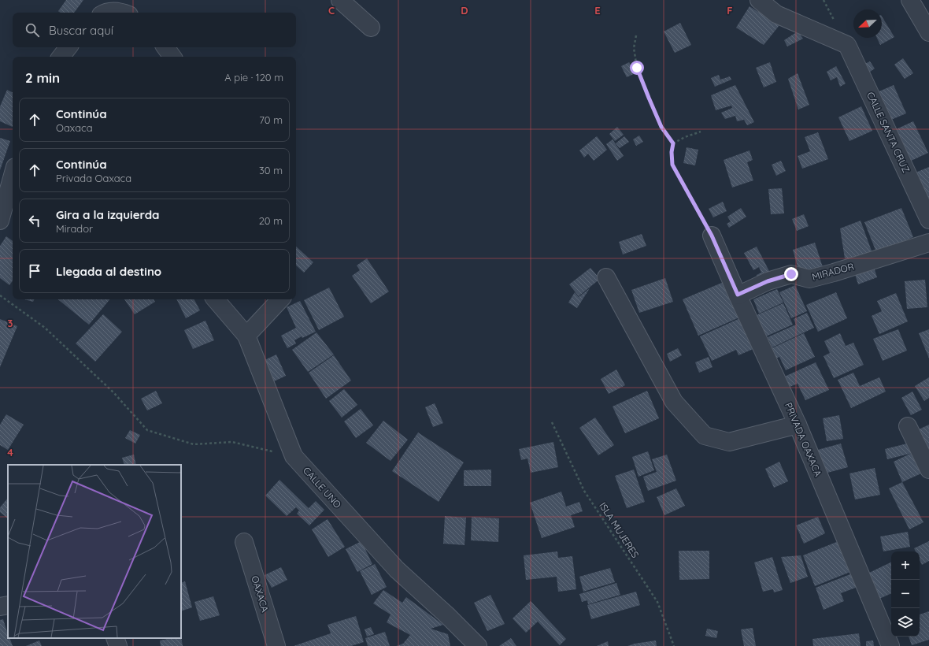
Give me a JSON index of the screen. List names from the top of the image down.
{
  "streets": {
    "street": [
      "CALLE SANTA CRUZ",
      "MIRADOR",
      "PRIVADA OAXACA",
      "CALLE UNO",
      "OAXACA"
    ],
    "path": ["ISLA MUJERES"]
  },
  "crossings": [
    ["MIRADOR", "PRIVADA OAXACA"]
  ],
  "north": "bottom left",
  "page": {
    "search": "Buscar aquí",
    "heading": ["2 min", "A pie · 120 m"],
    "list": [
      ["Continúa", "Oaxaca", "70 m"],
      ["Continúa", "Privada Oaxaca", "30 m"],
      ["Gira a la izquierda", "Mirador", "20 m"],
      "Llegada al destino"
    ],
    "map_buttons": ["+", "−"]
  },
  "grid": {
    "columns": [
      "C",
      "D",
      "E",
      "F"
    ],
    "rows": ["3", "4"]
  }
}
